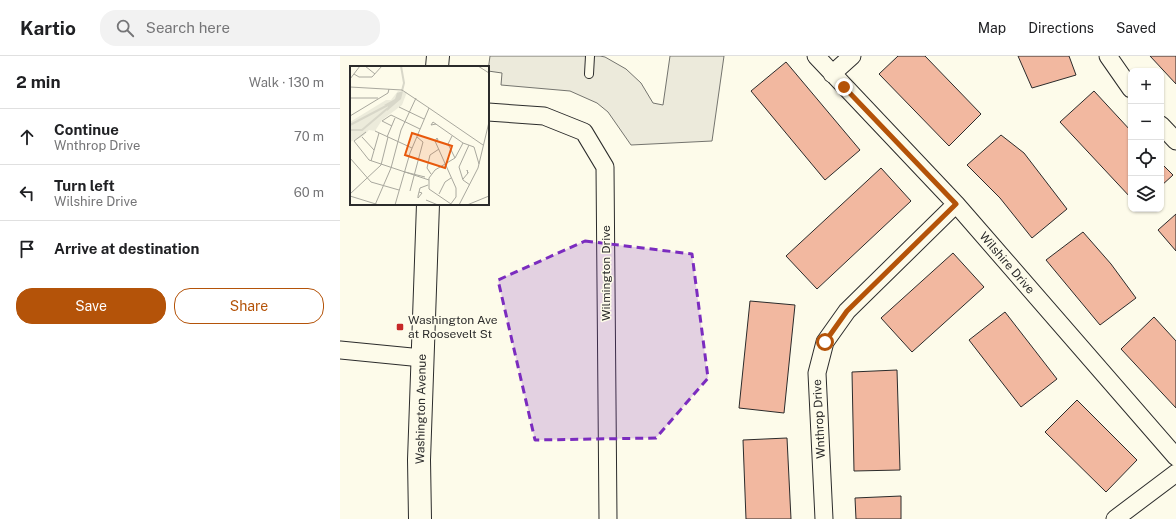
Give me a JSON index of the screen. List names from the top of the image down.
{
  "streets": {
    "main road": ["Washington Avenue"],
    "street": ["Wilshire Drive", "Wilmington Drive", "Wnthrop Drive"]
  },
  "crossings": [
    ["Wilshire Drive", "Wnthrop Drive"]
  ],
  "places": {
    "transit": ["Washington Ave at Roosevelt St"]
  },
  "page": {
    "header": "Kartio",
    "search": "Search here",
    "nav": ["Map", "Directions", "Saved"],
    "heading": ["2 min", "Walk · 130 m"],
    "map_buttons": ["+", "−"],
    "list": [
      ["Continue", "Wnthrop Drive", "70 m"],
      ["Turn left", "Wilshire Drive", "60 m"],
      "Arrive at destination"
    ],
    "buttons": ["Save", "Share"]
  }
}
